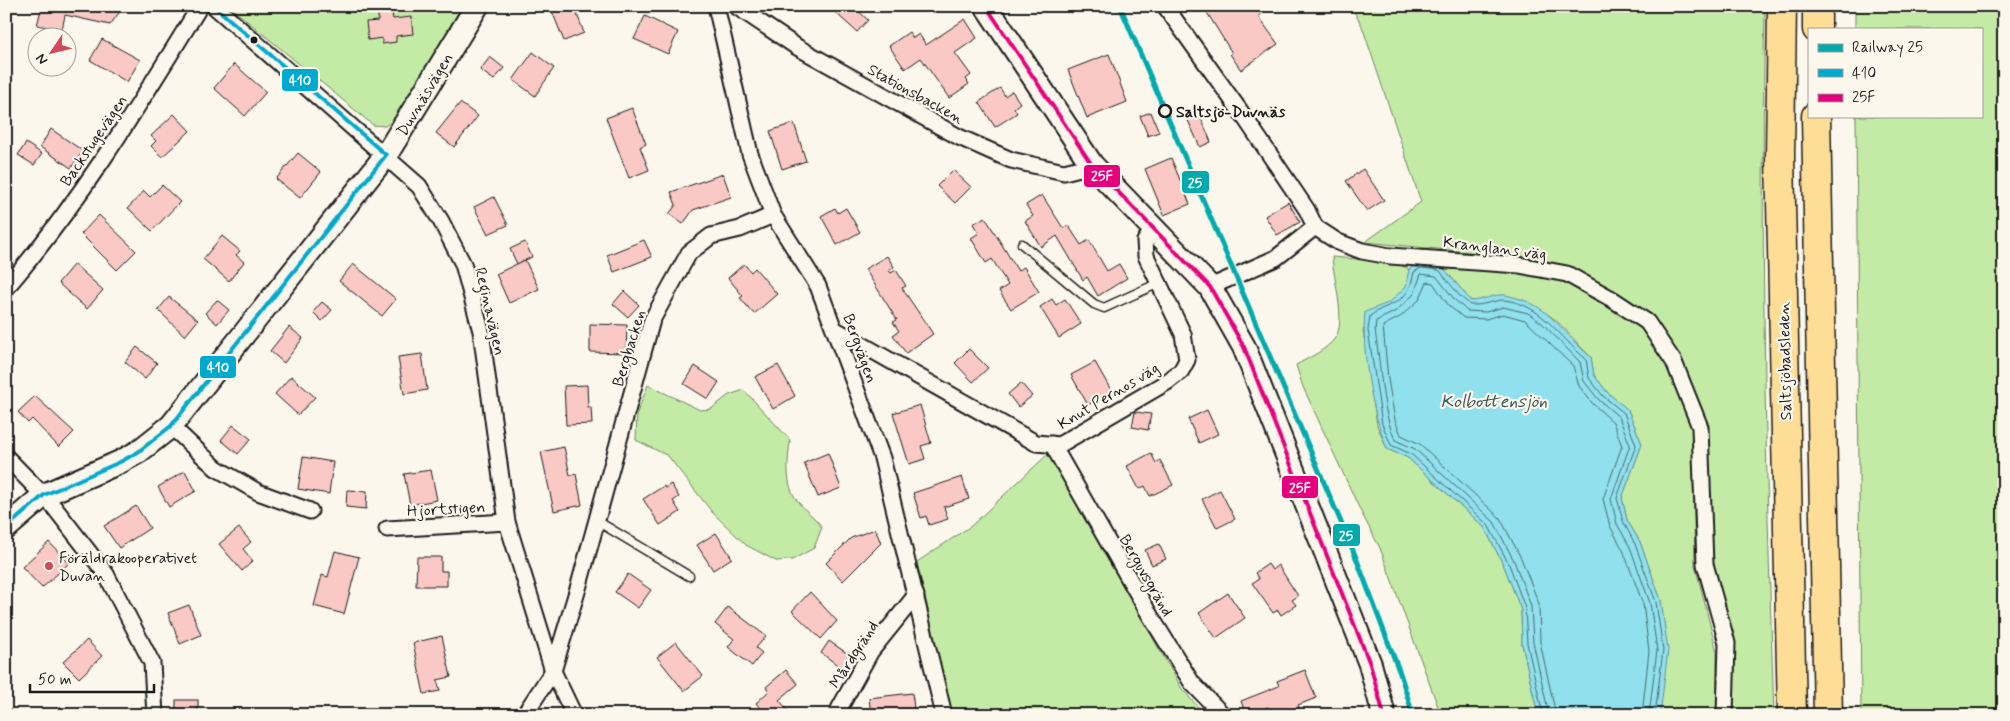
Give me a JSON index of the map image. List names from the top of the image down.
{
  "streets": {
    "highway": ["Saltsjöbadsleden"],
    "street": [
      "Stationsbacken",
      "Duvnäsvägen",
      "Backstugevägen",
      "Kranglans väg",
      "Reginavägen",
      "Bergbacken",
      "Bergvägen",
      "Knut Pernos väg",
      "Hjortstigen",
      "Berguvsgränd",
      "Mårdgränd"
    ]
  },
  "crossings": [
    ["Duvnäsvägen", "Reginavägen"],
    ["Reginavägen", "Bergbacken"],
    ["Reginavägen", "Hjortstigen"],
    ["Bergbacken", "Bergvägen"],
    ["Bergvägen", "Knut Pernos väg"],
    ["Bergvägen", "Mårdgränd"],
    ["Knut Pernos väg", "Berguvsgränd"]
  ],
  "water": ["Kolbottensjön"],
  "places": ["Saltsjö-Duvnäs", "Föräldrakooperativet Duvan"],
  "lines": ["rail line 25", "transit line 410", "transit line 25F"],
  "legend": ["Railway 25", "410", "25F"],
  "scale_bar": "50 m",
  "north": "bottom left"
}
